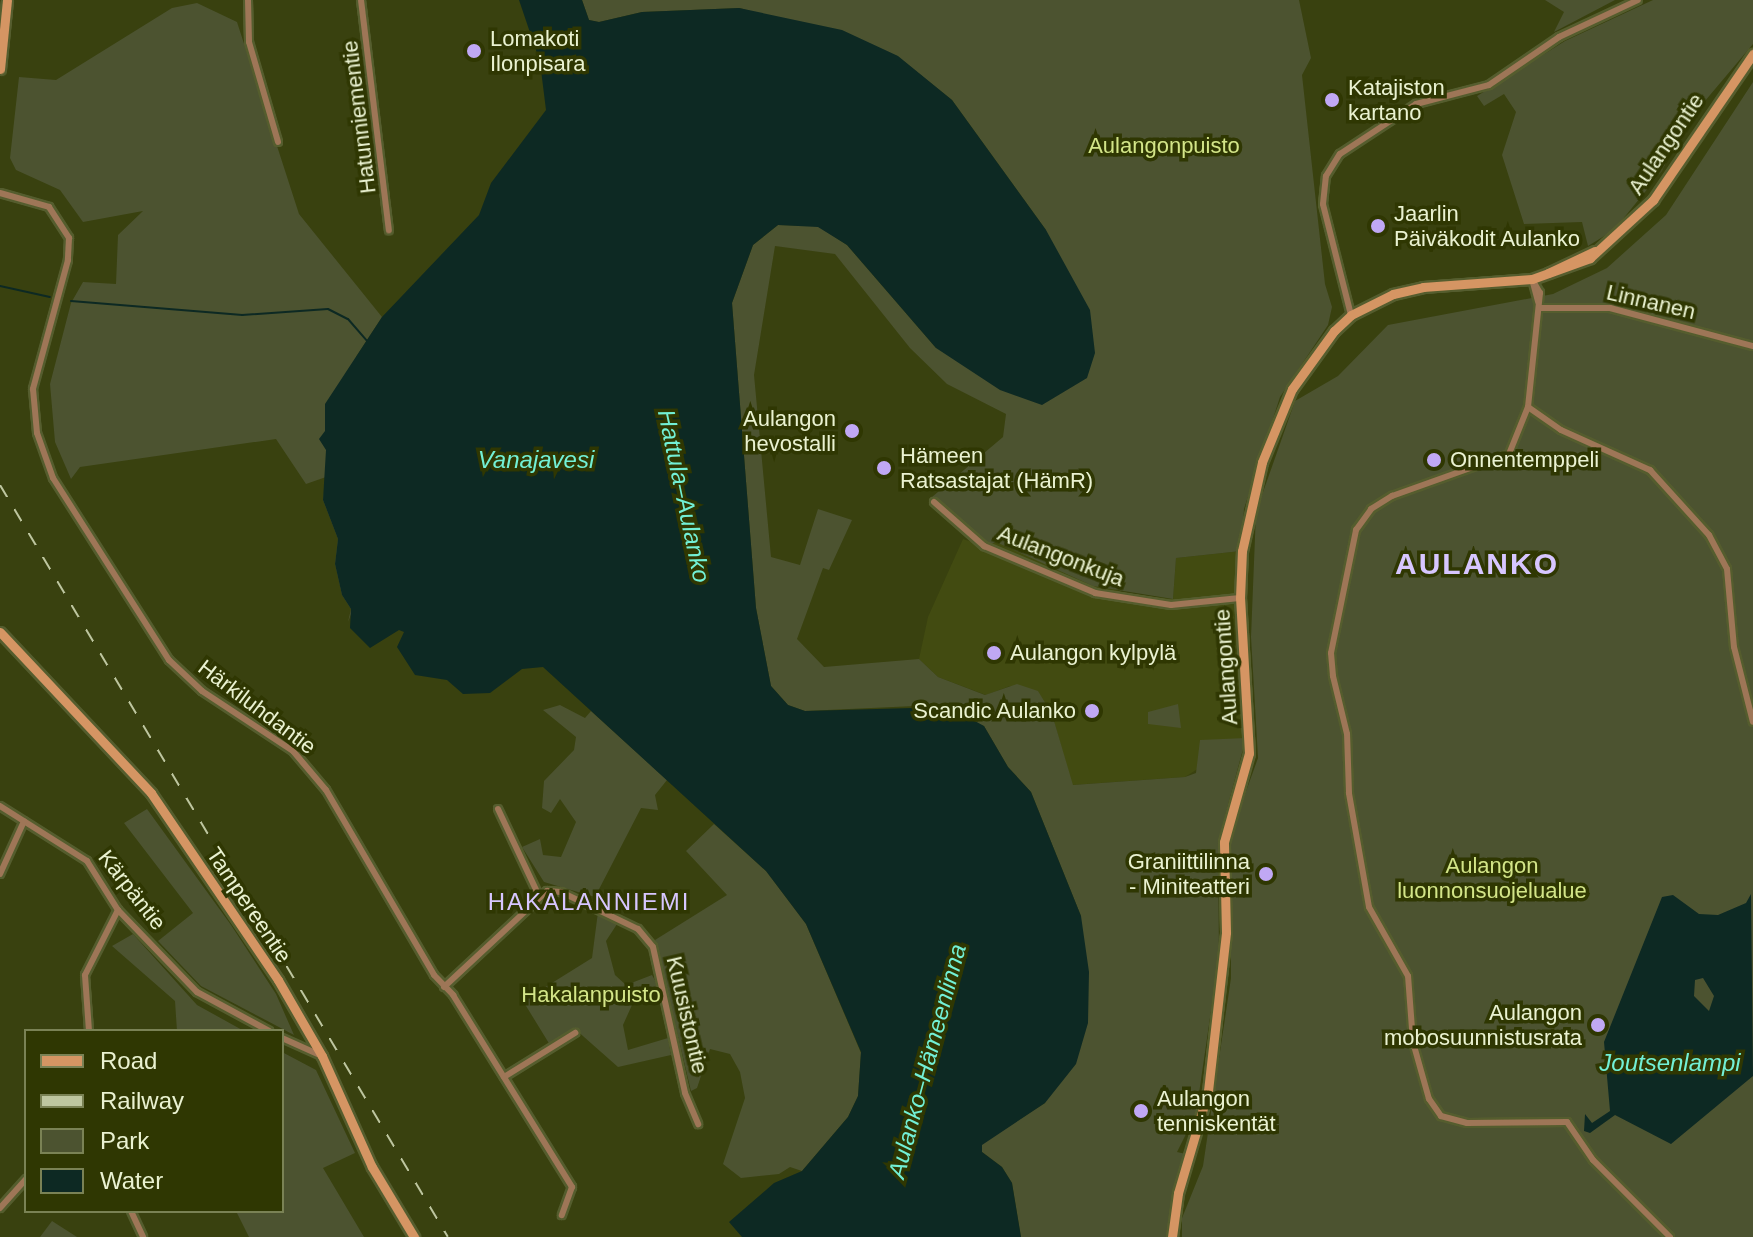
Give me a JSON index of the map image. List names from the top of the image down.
{
  "streets": {
    "main road": ["Aulangontie", "Tampereentie"],
    "street": [
      "Hatunniementie",
      "Linnanen",
      "Aulangonkuja",
      "Härkiluhdantie",
      "Kärpäntie",
      "Kuusistontie"
    ]
  },
  "crossings": [
    ["Aulangontie", "Aulangonkuja"]
  ],
  "districts": ["AULANKO", "HAKALANNIEMI"],
  "water": [
    "Vanajavesi",
    "Hattula–Aulanko",
    "Aulanko–Hämeenlinna",
    "Joutsenlampi"
  ],
  "parks": ["Aulangonpuisto", "Aulangon luonnonsuojelualue", "Hakalanpuisto"],
  "places": [
    "Lomakoti Ilonpisara",
    "Katajiston kartano",
    "Jaarlin Päiväkodit Aulanko",
    "Aulangon hevostalli",
    "Onnentemppeli",
    "Hämeen Ratsastajat (HämR)",
    "Aulangon kylpylä",
    "Scandic Aulanko",
    "Graniittilinna - Miniteatteri",
    "Aulangon mobosuunnistusrata",
    "Aulangon tenniskentät"
  ],
  "legend": [
    "Road",
    "Railway",
    "Park",
    "Water"
  ]
}
